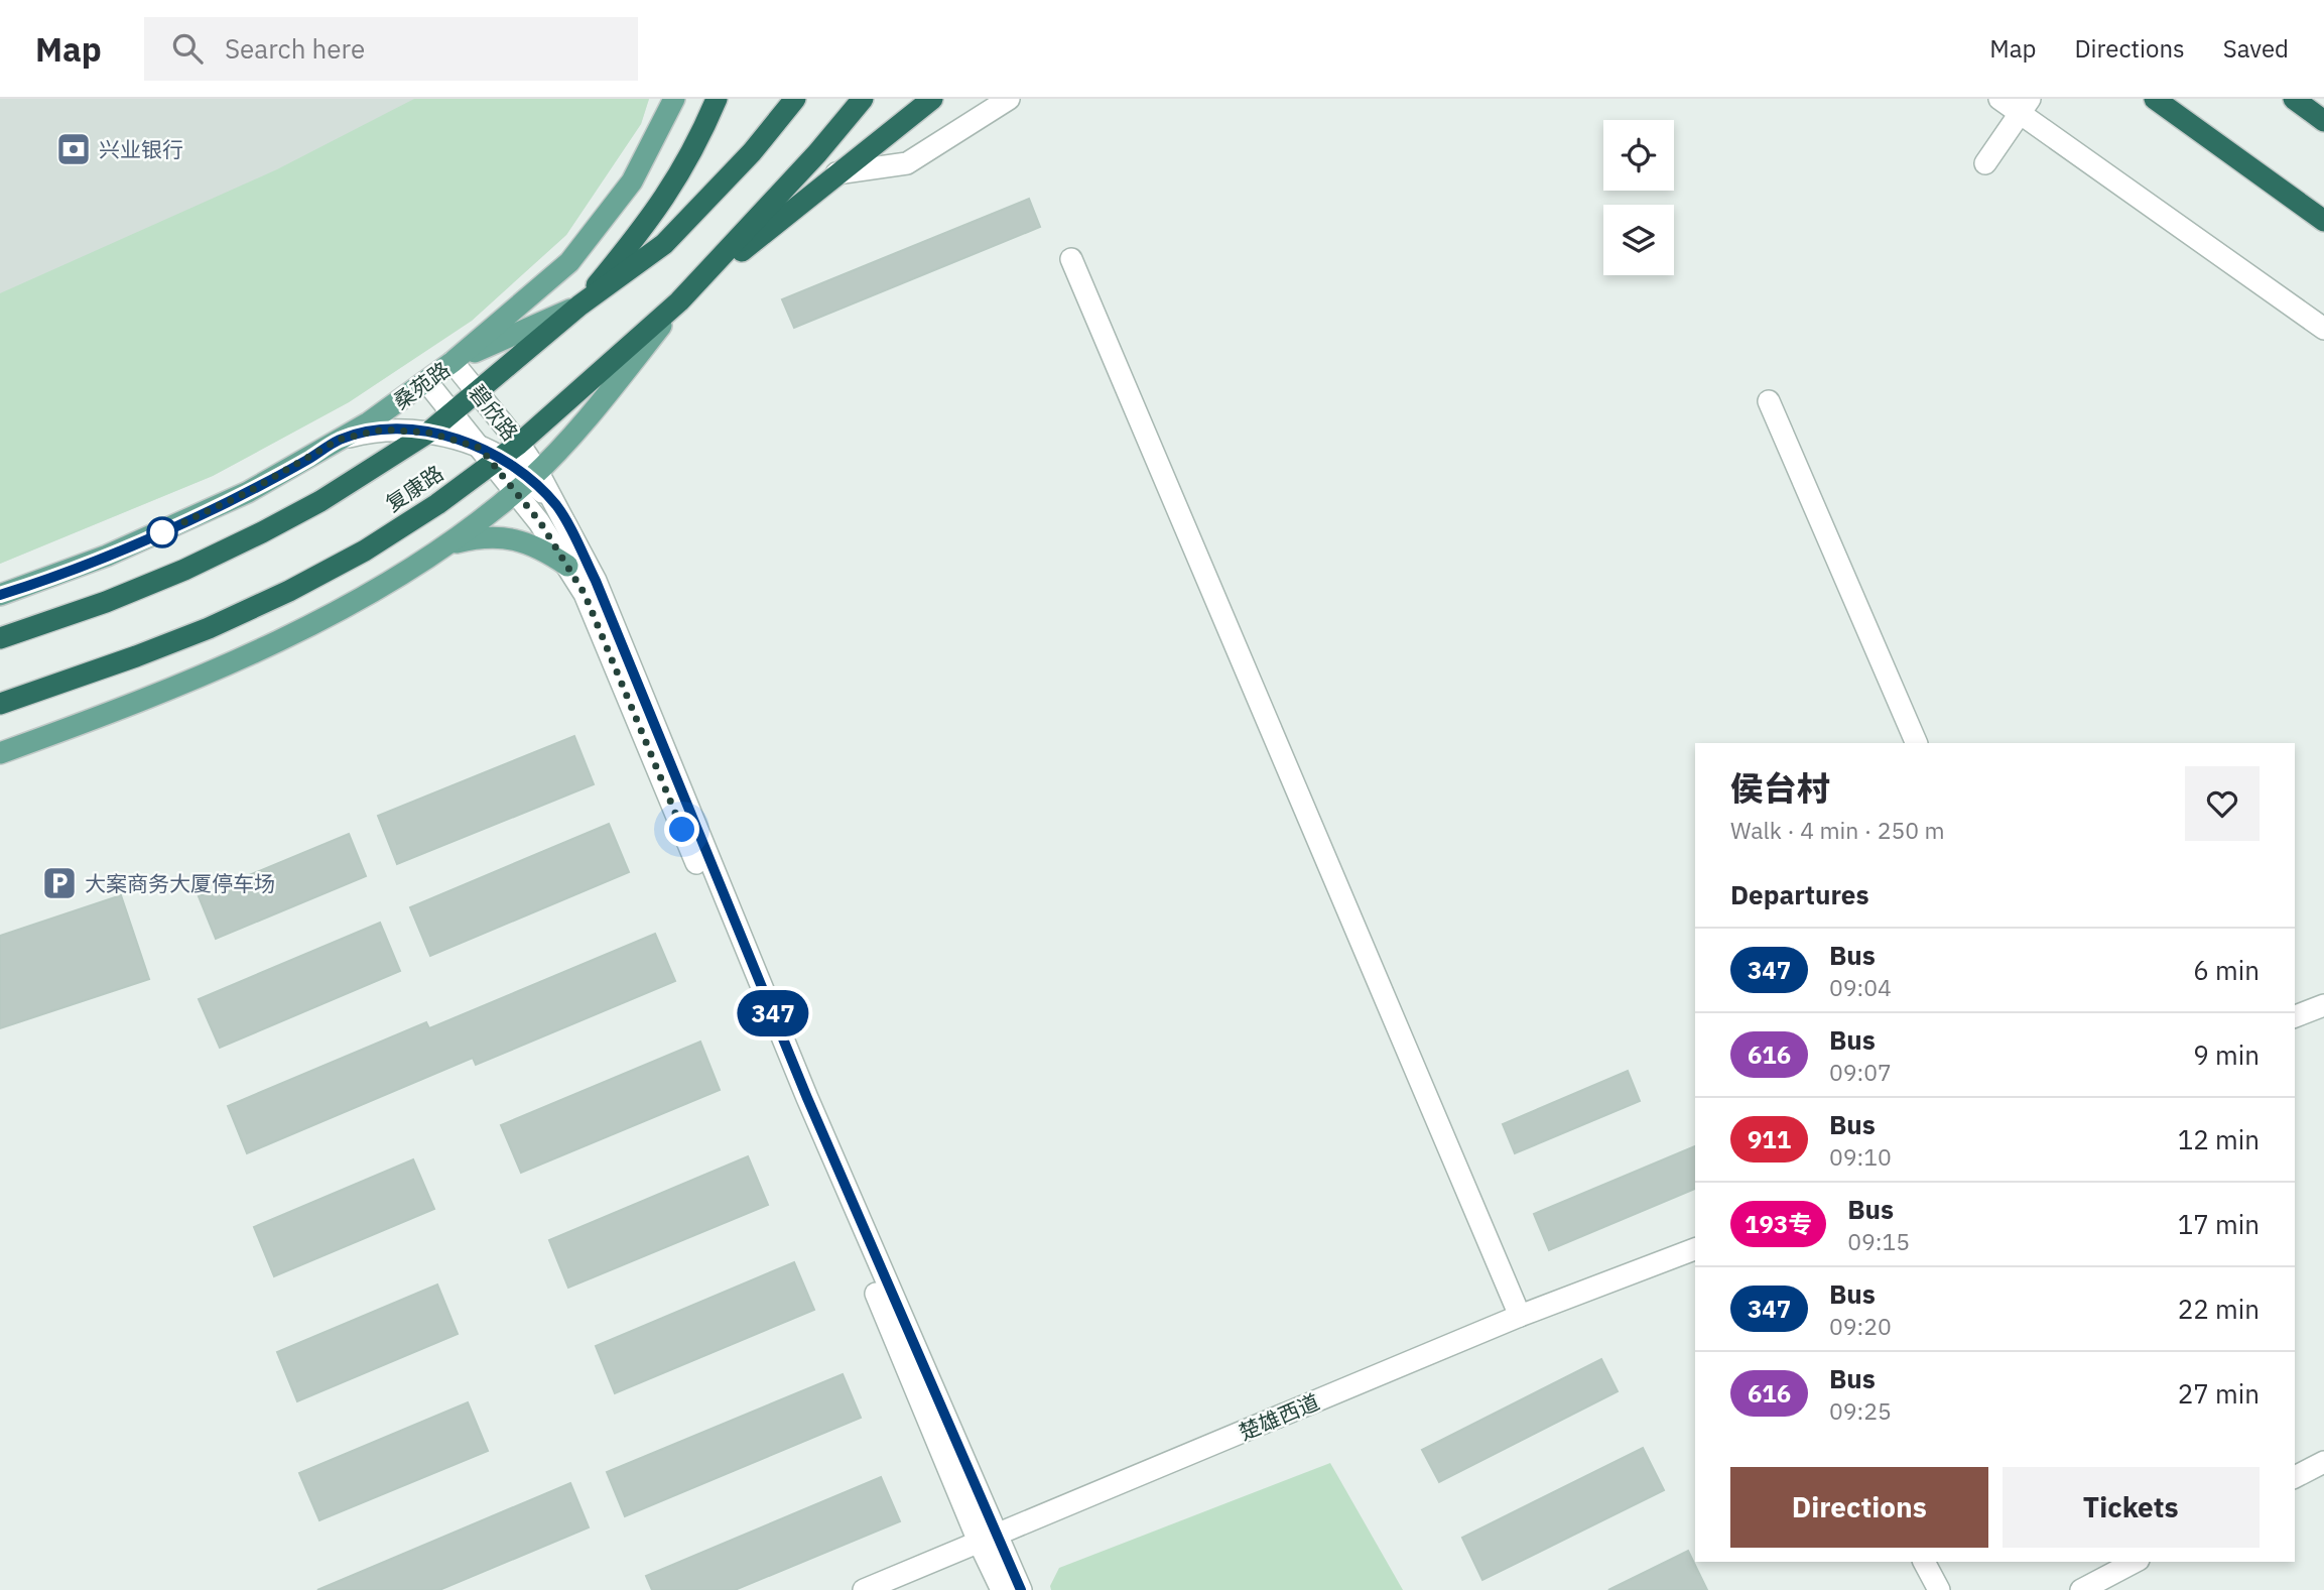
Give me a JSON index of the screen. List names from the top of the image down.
{
  "streets": {
    "highway": ["复康路"],
    "main road": ["桑苑路"],
    "street": ["碧欣路", "楚雄西道"]
  },
  "crossings": [
    ["桑苑路", "碧欣路"],
    ["碧欣路", "复康路"],
    ["碧欣路", "楚雄西道"]
  ],
  "places": {
    "bank": ["兴业银行"],
    "parking": ["大案商务大厦停车场"]
  },
  "lines": ["bus line 347"],
  "page": {
    "header": "Map",
    "search": "Search here",
    "nav": ["Map", "Directions", "Saved"],
    "on_map": "347",
    "heading": [
      ["侯台村", "Walk · 4 min · 250 m"],
      "Departures"
    ],
    "list": [
      {
        "mark": "347",
        "name": "Bus",
        "note": "09:04",
        "value": "6 min"
      },
      {
        "mark": "616",
        "name": "Bus",
        "note": "09:07",
        "value": "9 min"
      },
      {
        "mark": "911",
        "name": "Bus",
        "note": "09:10",
        "value": "12 min"
      },
      {
        "mark": "193专",
        "name": "Bus",
        "note": "09:15",
        "value": "17 min"
      },
      {
        "mark": "347",
        "name": "Bus",
        "note": "09:20",
        "value": "22 min"
      },
      {
        "mark": "616",
        "name": "Bus",
        "note": "09:25",
        "value": "27 min"
      }
    ],
    "buttons": ["Directions", "Tickets"]
  }
}
